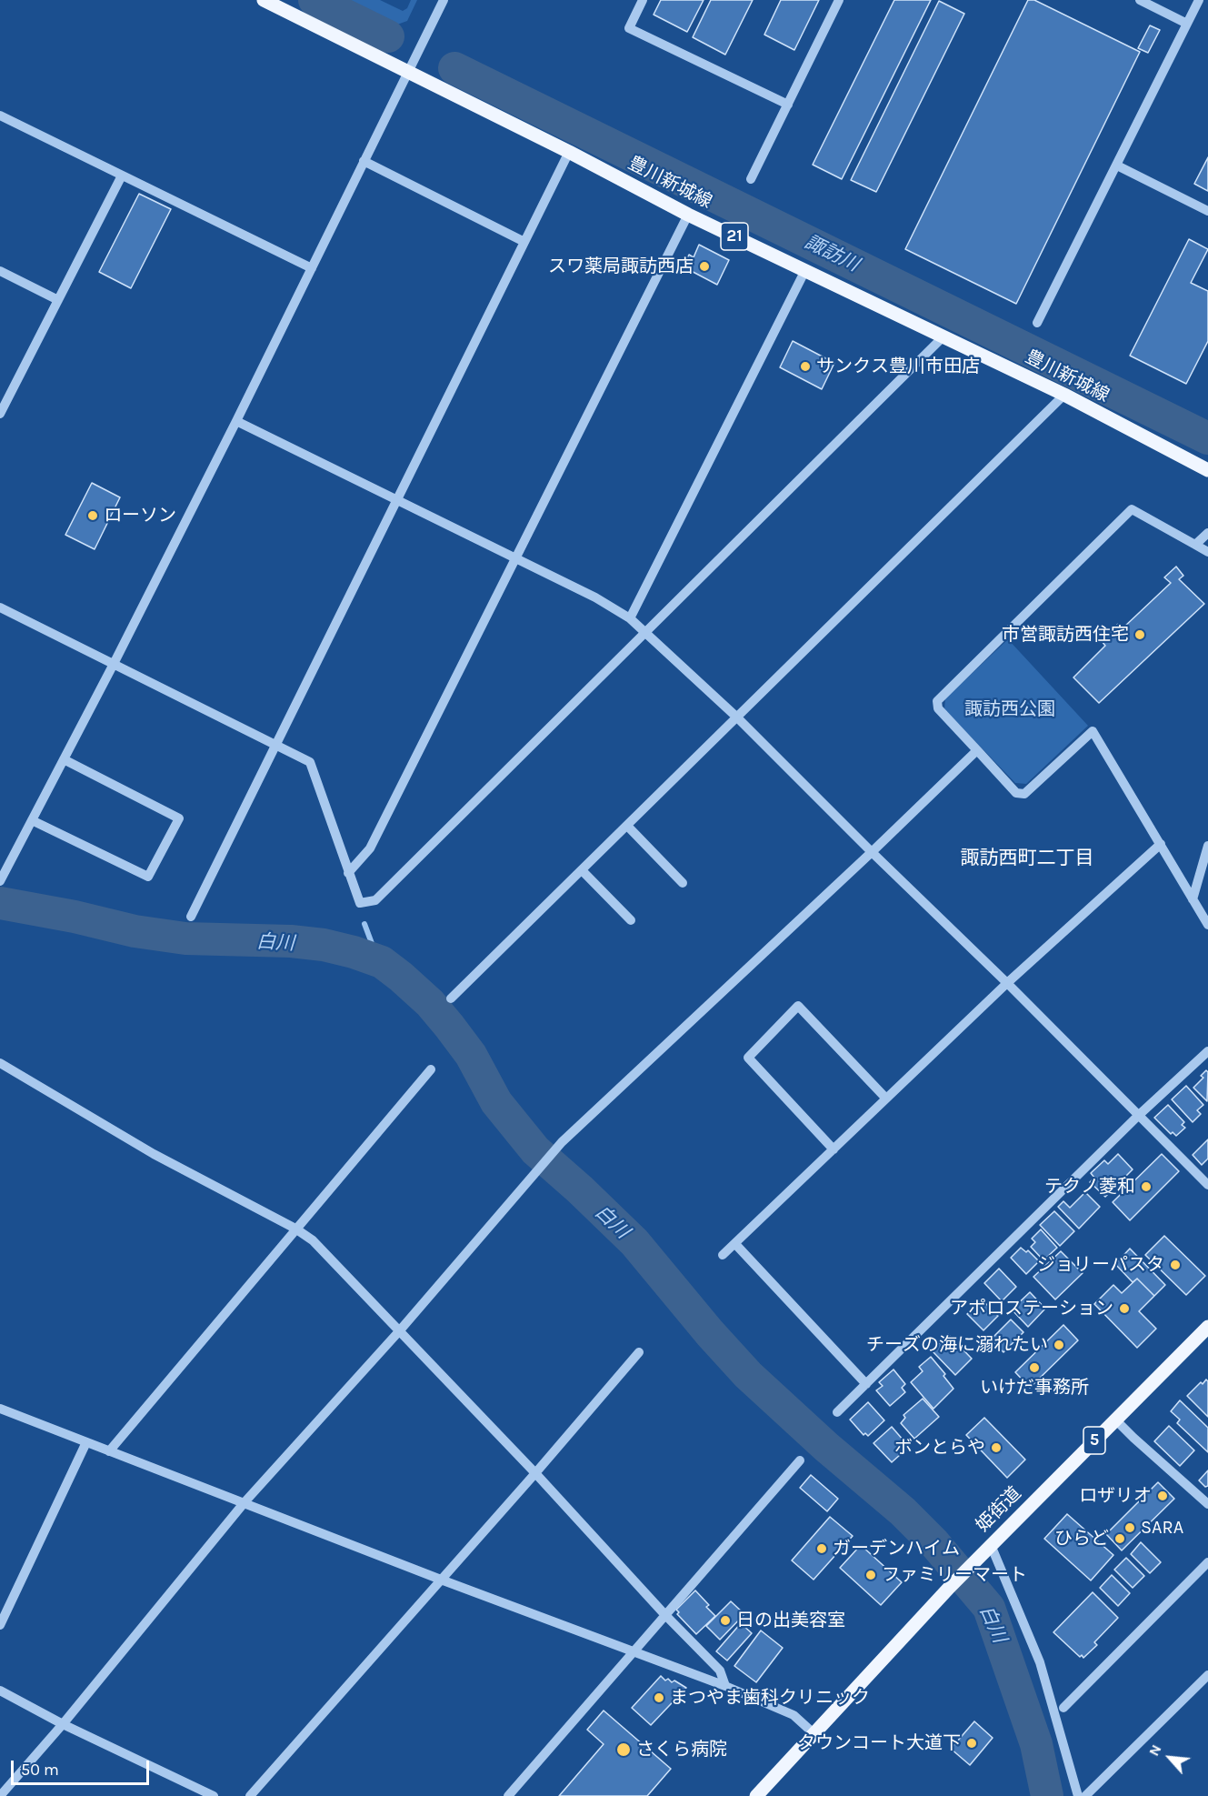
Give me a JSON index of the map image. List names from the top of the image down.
{
  "streets": {
    "main road": [
      "豊川新城線",
      "21",
      "5",
      "姫街道"
    ]
  },
  "districts": ["諏訪西町二丁目"],
  "water": ["諏訪川", "白川"],
  "parks": ["諏訪西公園"],
  "places": [
    "スワ薬局諏訪西店",
    "サンクス豊川市田店",
    "ローソン",
    "市営諏訪西住宅",
    "テクノ菱和",
    "ジョリーパスタ",
    "アポロステーション",
    "チーズの海に溺れたい",
    "いけだ事務所",
    "ボンとらや",
    "ロザリオ",
    "SARA",
    "ひらど",
    "ガーデンハイム",
    "ファミリーマート",
    "日の出美容室",
    "まつやま歯科クリニック",
    "タウンコート大道下",
    "さくら病院"
  ],
  "scale_bar": "50 m",
  "north": "top left"
}
